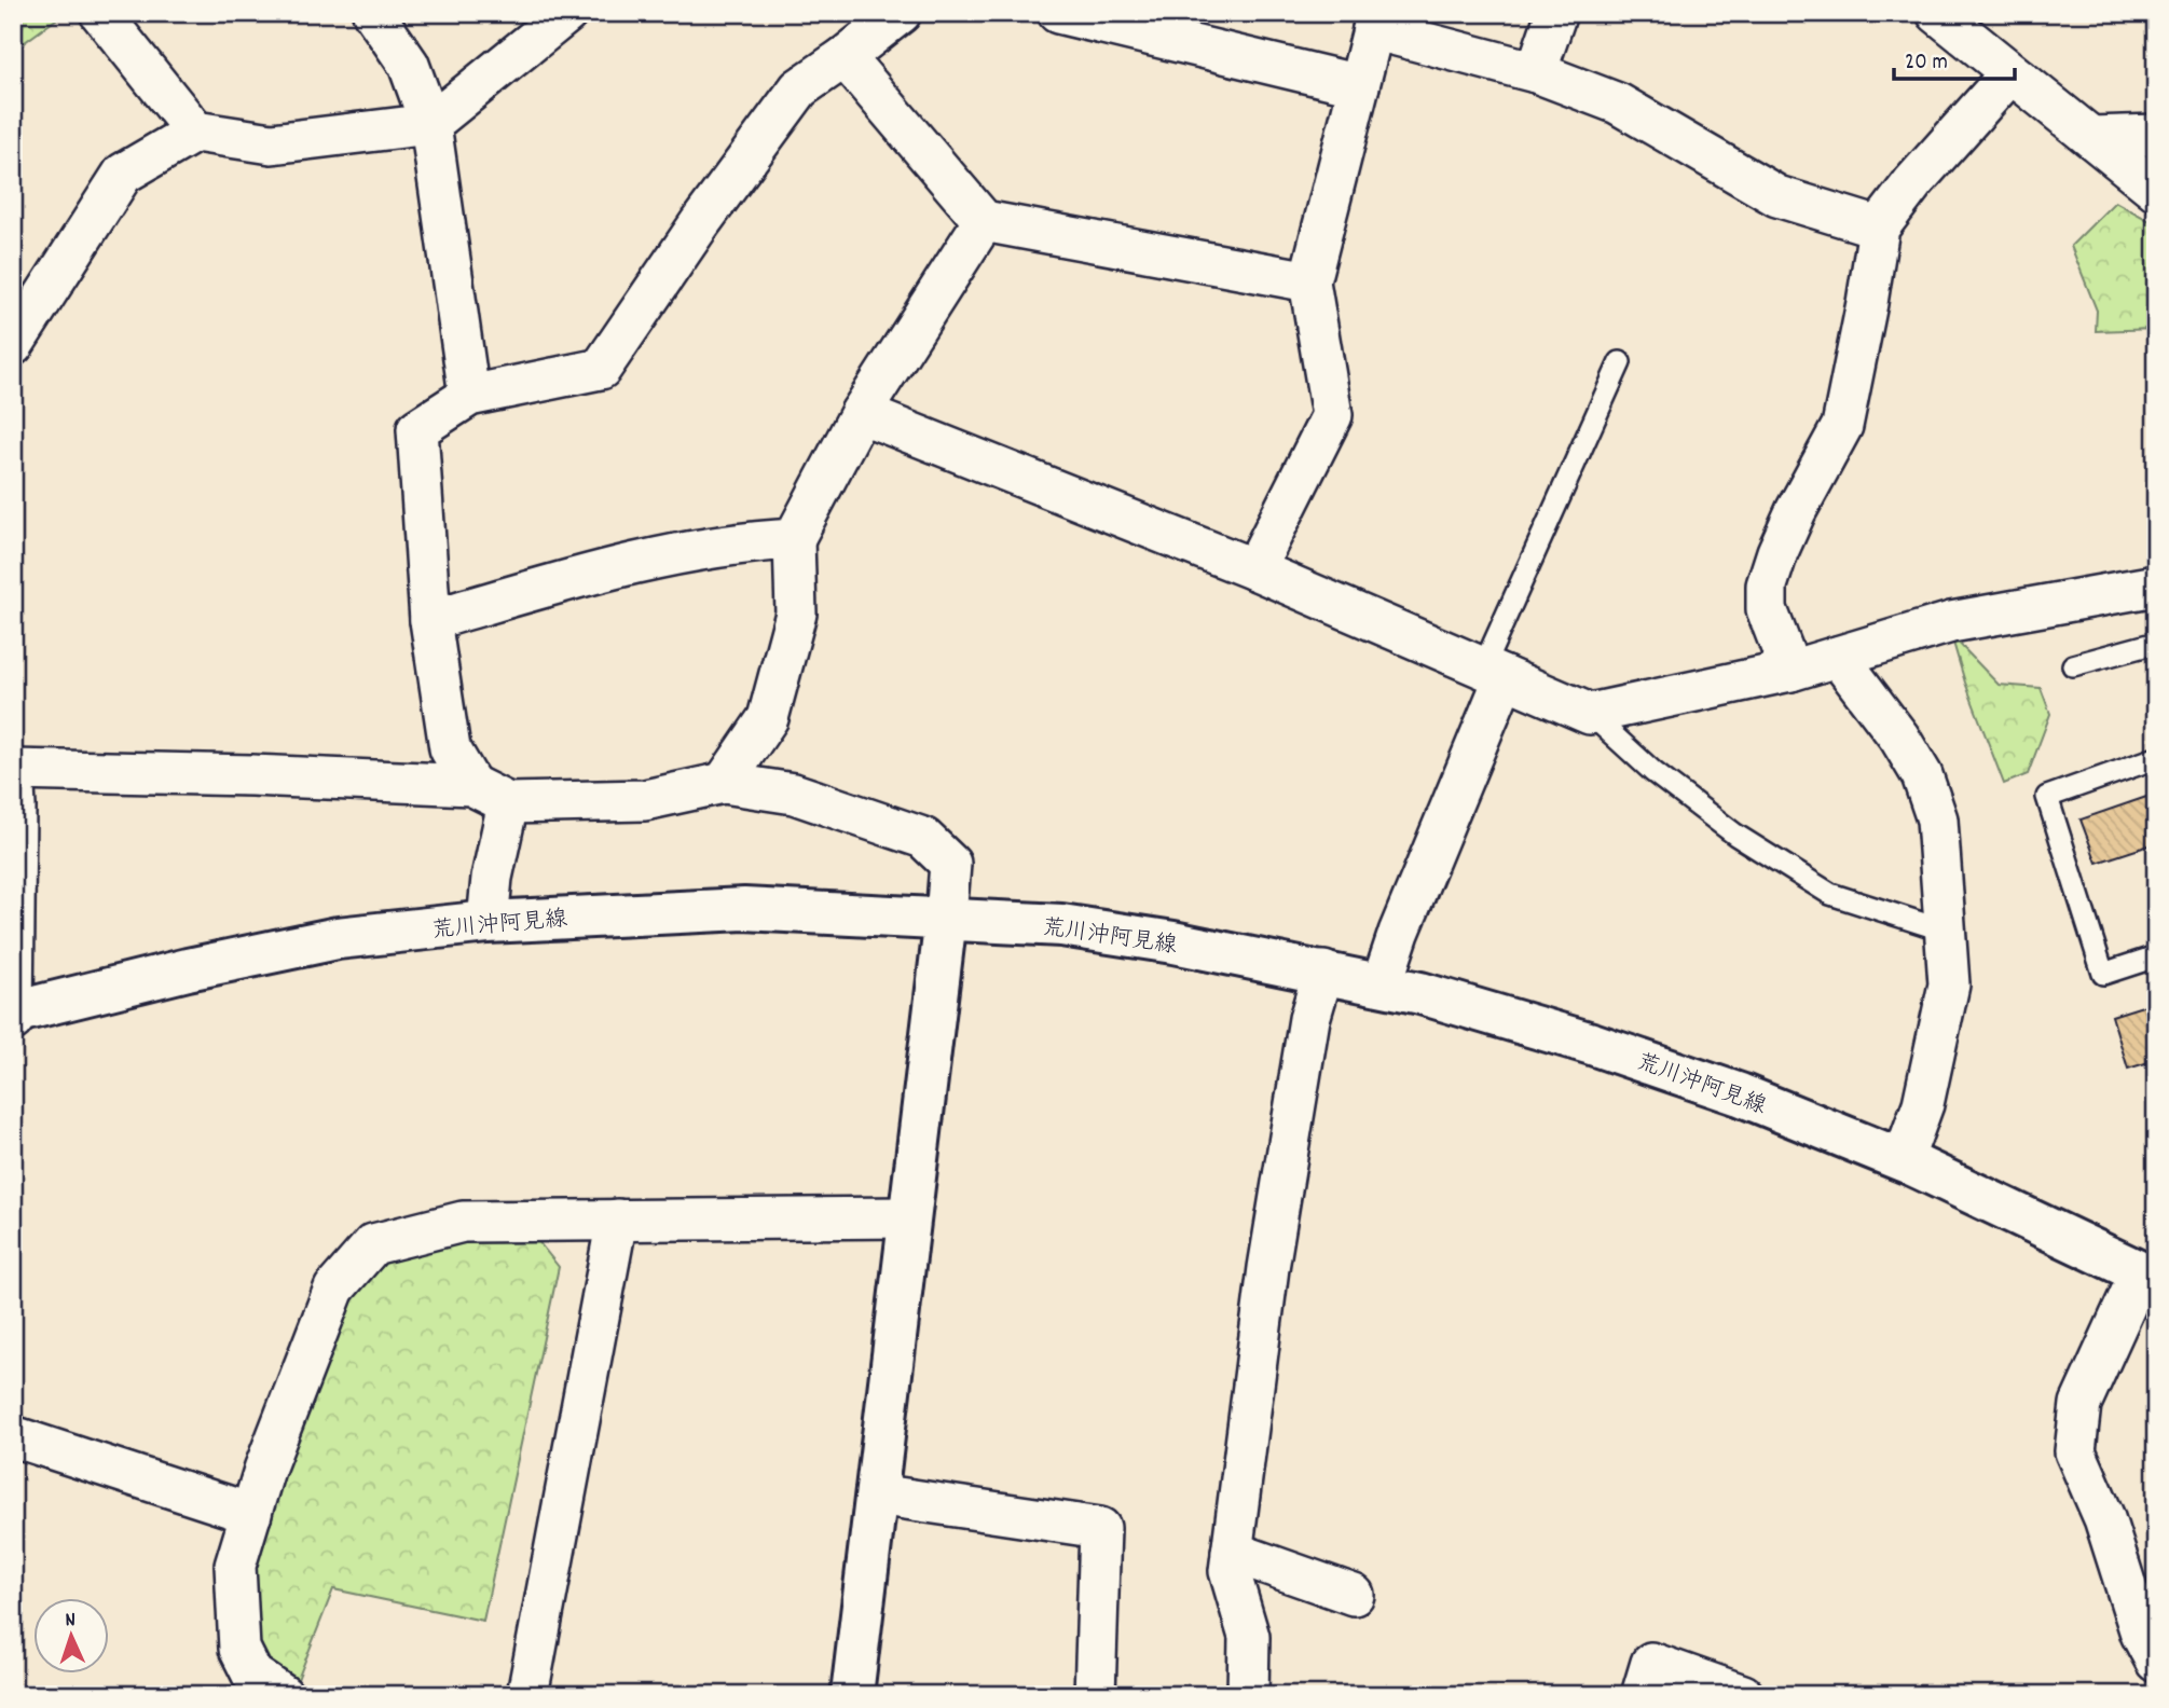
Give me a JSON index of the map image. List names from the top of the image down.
{
  "streets": {
    "main road": ["荒川沖阿見線"]
  },
  "scale_bar": "20 m",
  "north": "top"
}
